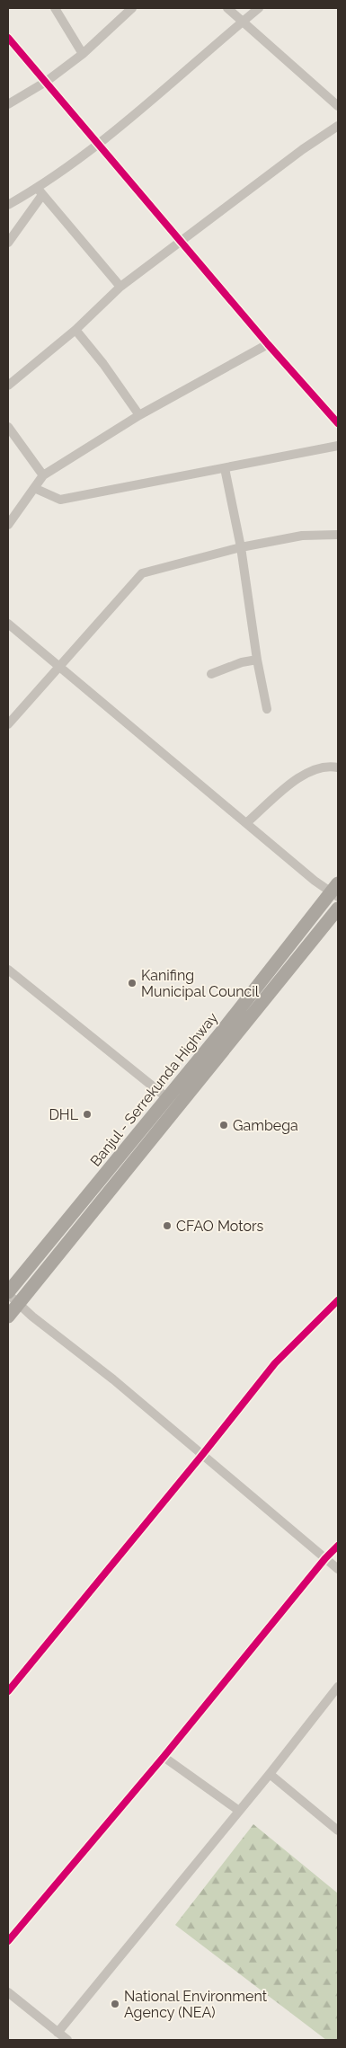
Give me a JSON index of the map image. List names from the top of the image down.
{
  "streets": {
    "highway": ["Banjul - Serrekunda Highway"]
  },
  "places": [
    "Kanifing Municipal Council",
    "DHL",
    "Gambega",
    "CFAO Motors",
    "National Environment Agency (NEA)"
  ]
}
